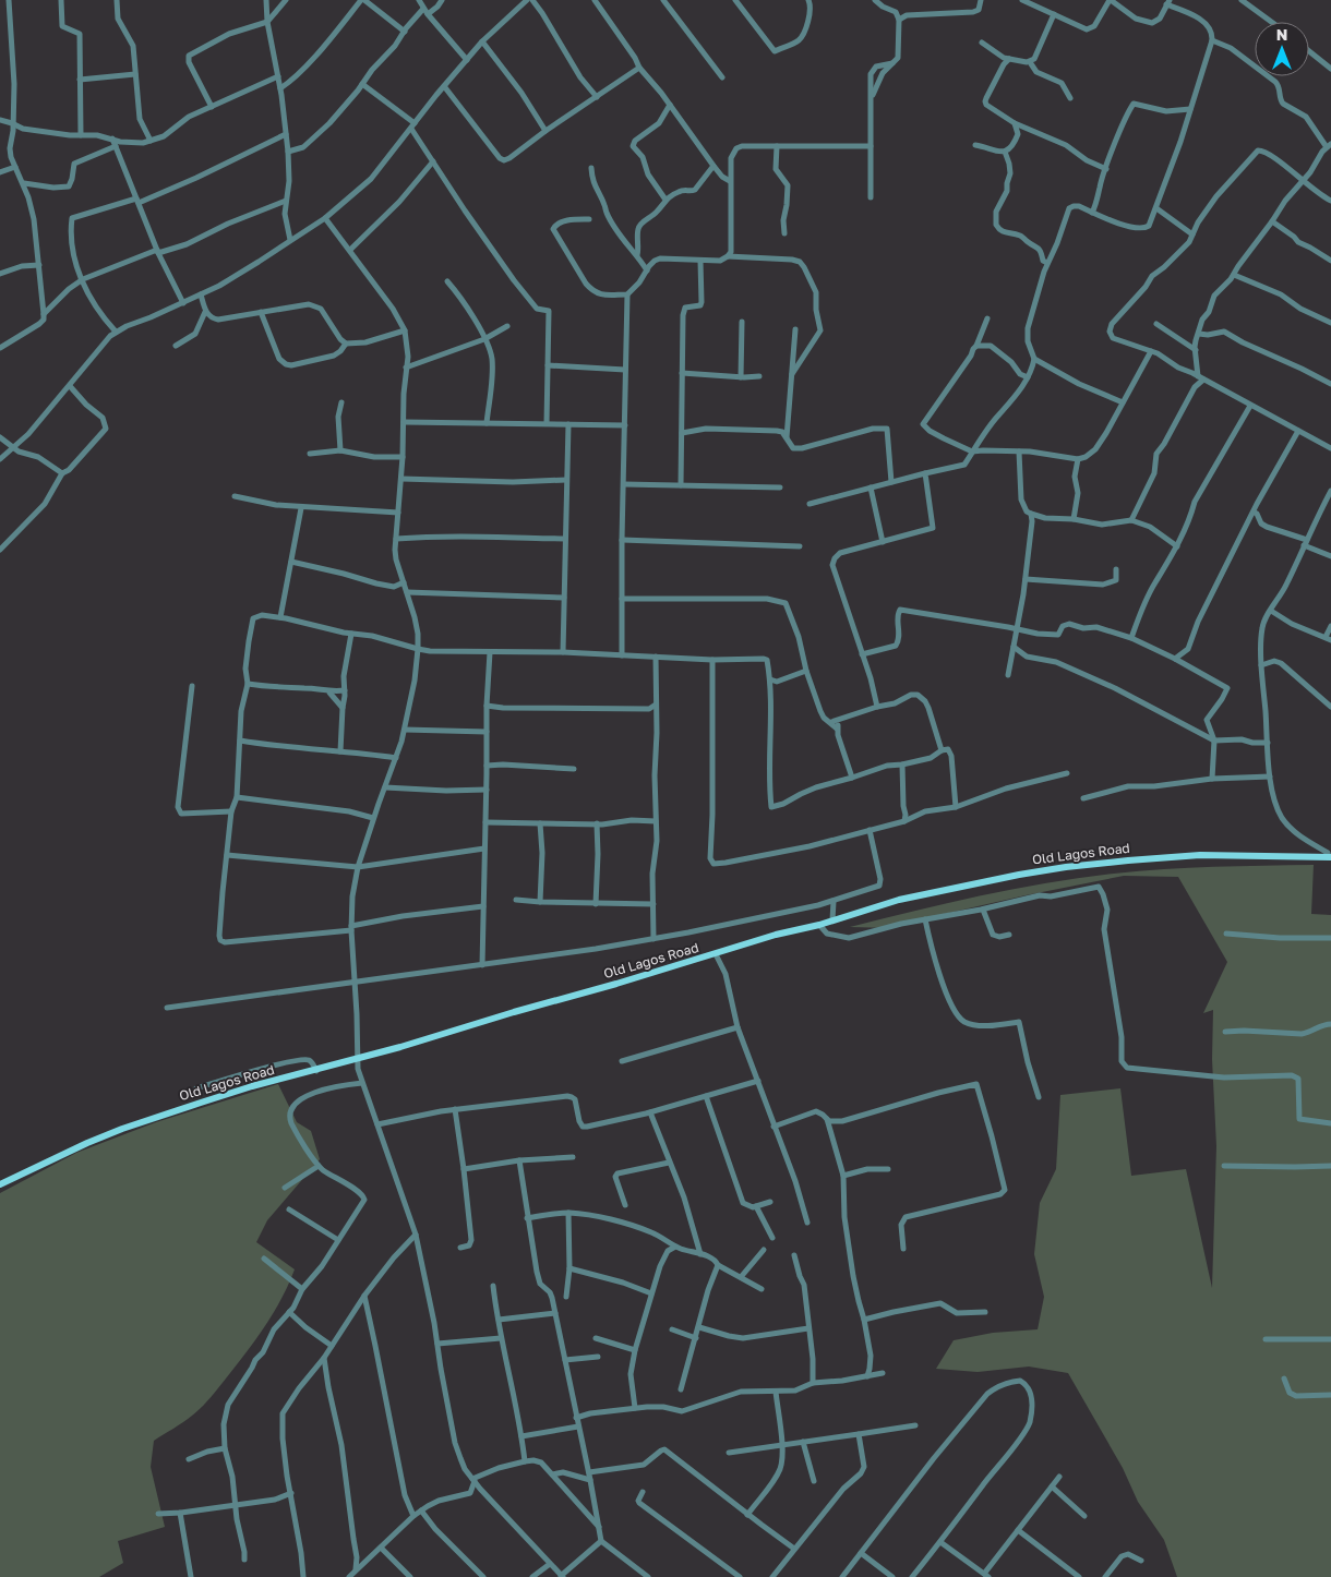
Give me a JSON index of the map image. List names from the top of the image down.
{
  "streets": {
    "main road": ["Old Lagos Road"]
  },
  "north": "top"
}
